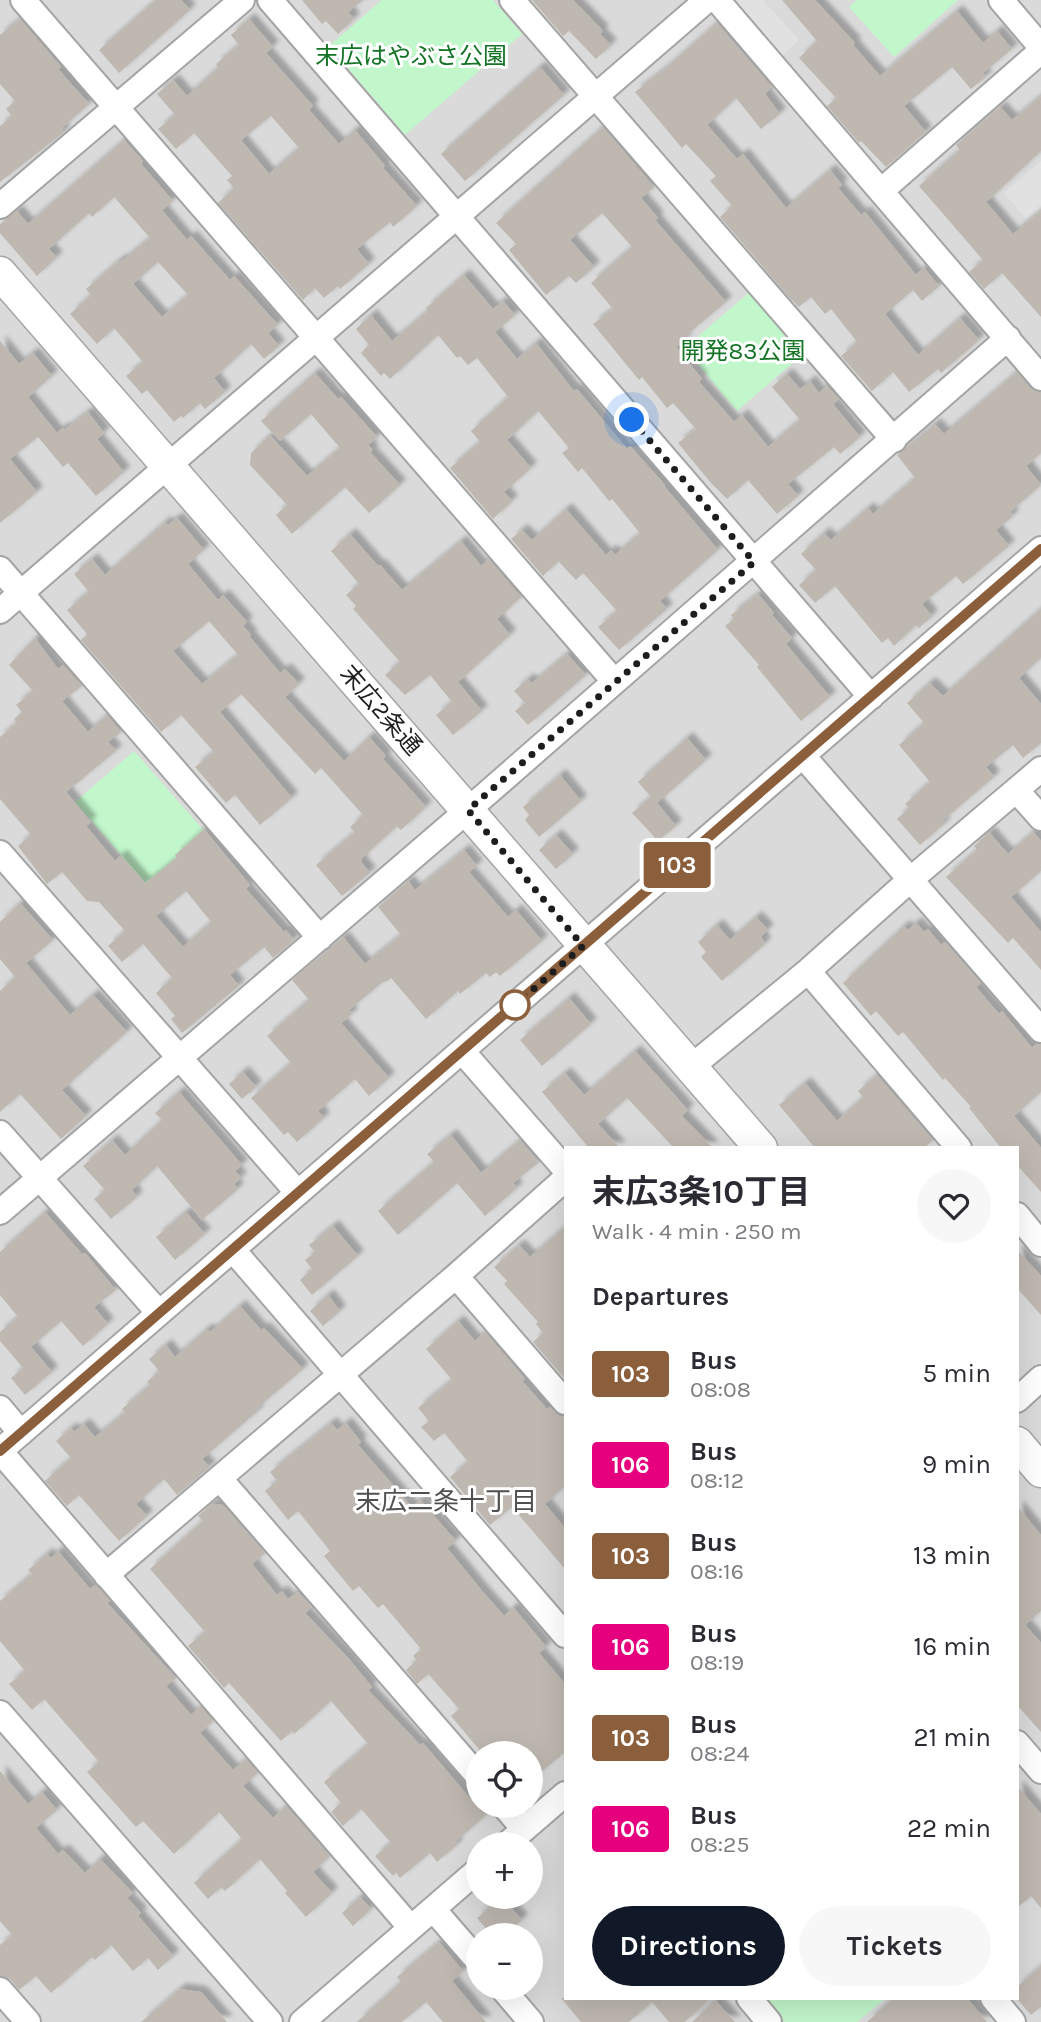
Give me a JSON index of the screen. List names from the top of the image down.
{
  "streets": {
    "street": ["末広2条通"]
  },
  "districts": ["末広二条十丁目"],
  "parks": ["末広はやぶさ公園", "開発83公園"],
  "lines": ["bus line 103"],
  "page": {
    "on_map": "103",
    "heading": [
      ["末広3条10丁目", "Walk · 4 min · 250 m"],
      "Departures"
    ],
    "list": [
      {
        "mark": "103",
        "name": "Bus",
        "note": "08:08",
        "value": "5 min"
      },
      {
        "mark": "106",
        "name": "Bus",
        "note": "08:12",
        "value": "9 min"
      },
      {
        "mark": "103",
        "name": "Bus",
        "note": "08:16",
        "value": "13 min"
      },
      {
        "mark": "106",
        "name": "Bus",
        "note": "08:19",
        "value": "16 min"
      },
      {
        "mark": "103",
        "name": "Bus",
        "note": "08:24",
        "value": "21 min"
      },
      {
        "mark": "106",
        "name": "Bus",
        "note": "08:25",
        "value": "22 min"
      }
    ],
    "map_buttons": ["+", "−"],
    "buttons": ["Directions", "Tickets"]
  }
}
